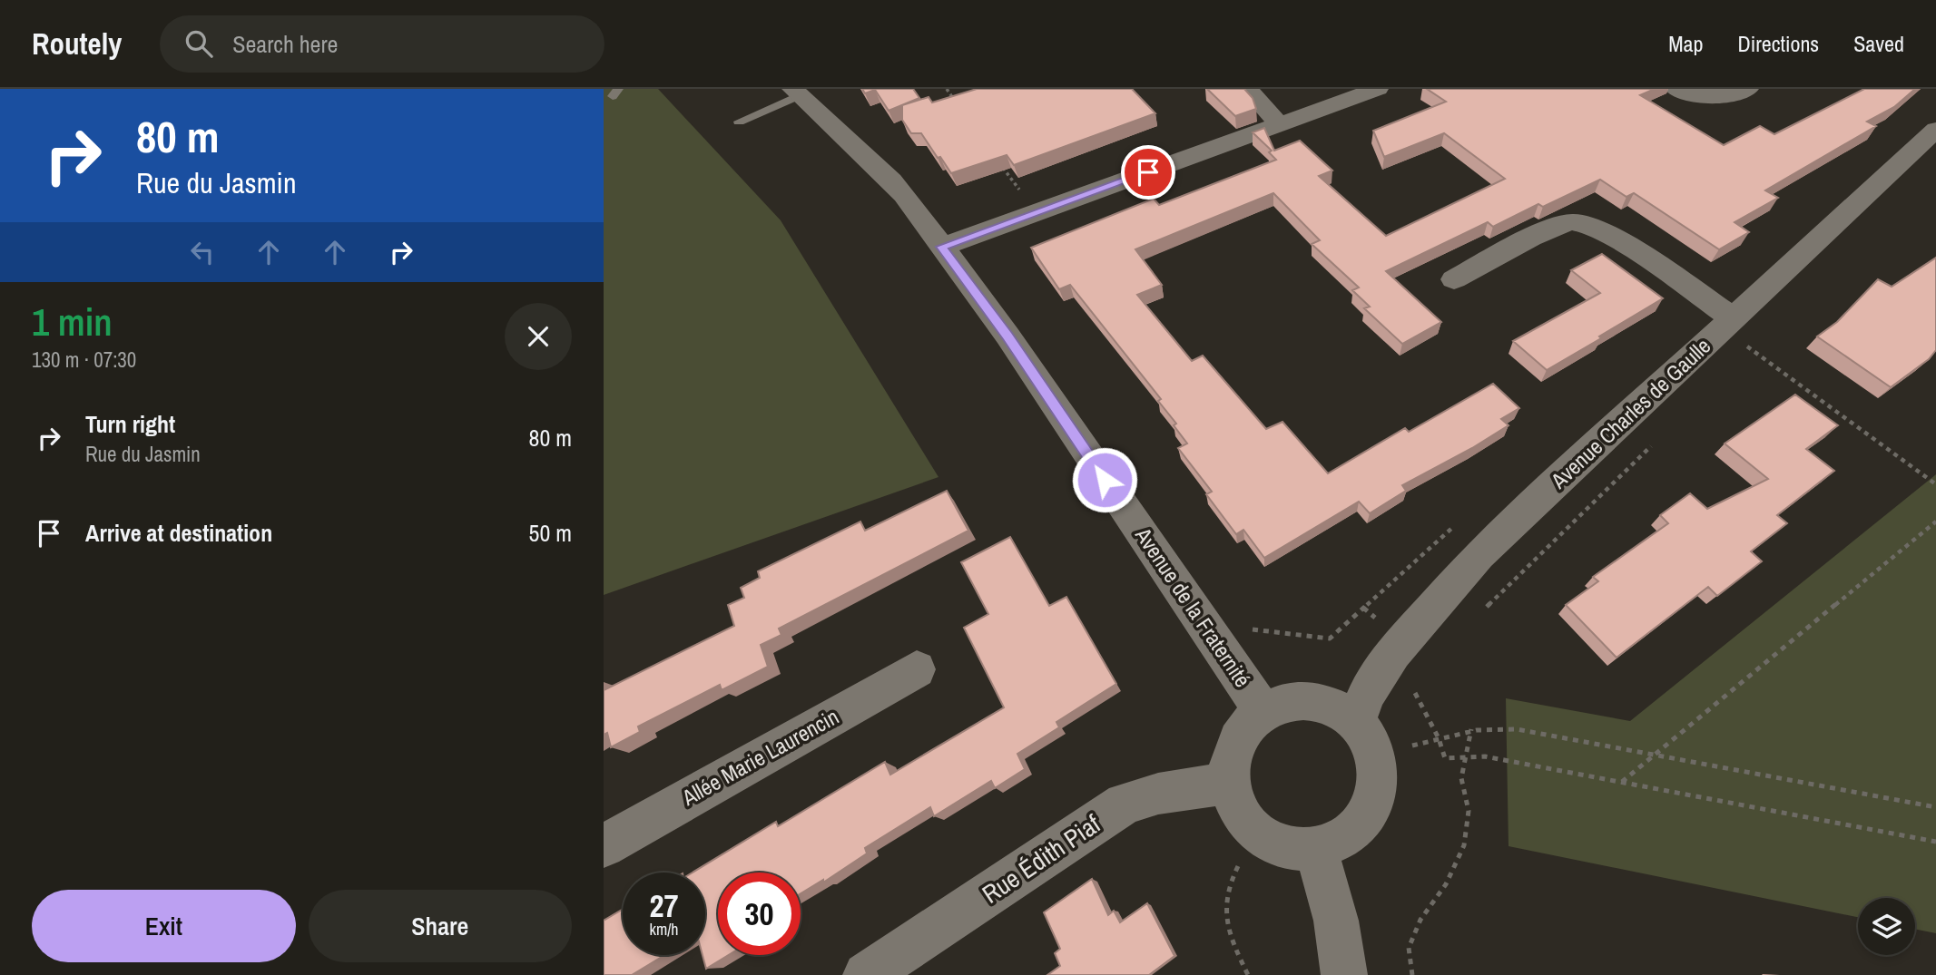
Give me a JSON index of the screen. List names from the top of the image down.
{
  "streets": {
    "street": [
      "Avenue Charles de Gaulle",
      "Avenue de la Fraternité",
      "Allée Marie Laurencin",
      "Rue Édith Piaf"
    ]
  },
  "crossings": [
    ["Avenue Charles de Gaulle", "Avenue de la Fraternité"],
    ["Avenue Charles de Gaulle", "Rue Édith Piaf"],
    ["Avenue de la Fraternité", "Rue Édith Piaf"]
  ],
  "page": {
    "header": "Routely",
    "search": "Search here",
    "nav": ["Map", "Directions", "Saved"],
    "turn": ["80 m", "Rue du Jasmin"],
    "heading": ["1 min", "130 m · 07:30"],
    "list": [
      {
        "name": "Turn right",
        "note": "Rue du Jasmin",
        "value": "80 m"
      },
      {
        "name": "Arrive at destination",
        "value": "50 m"
      }
    ],
    "speed": "27 km/h",
    "limit": "30",
    "buttons": ["Exit", "Share"]
  }
}
